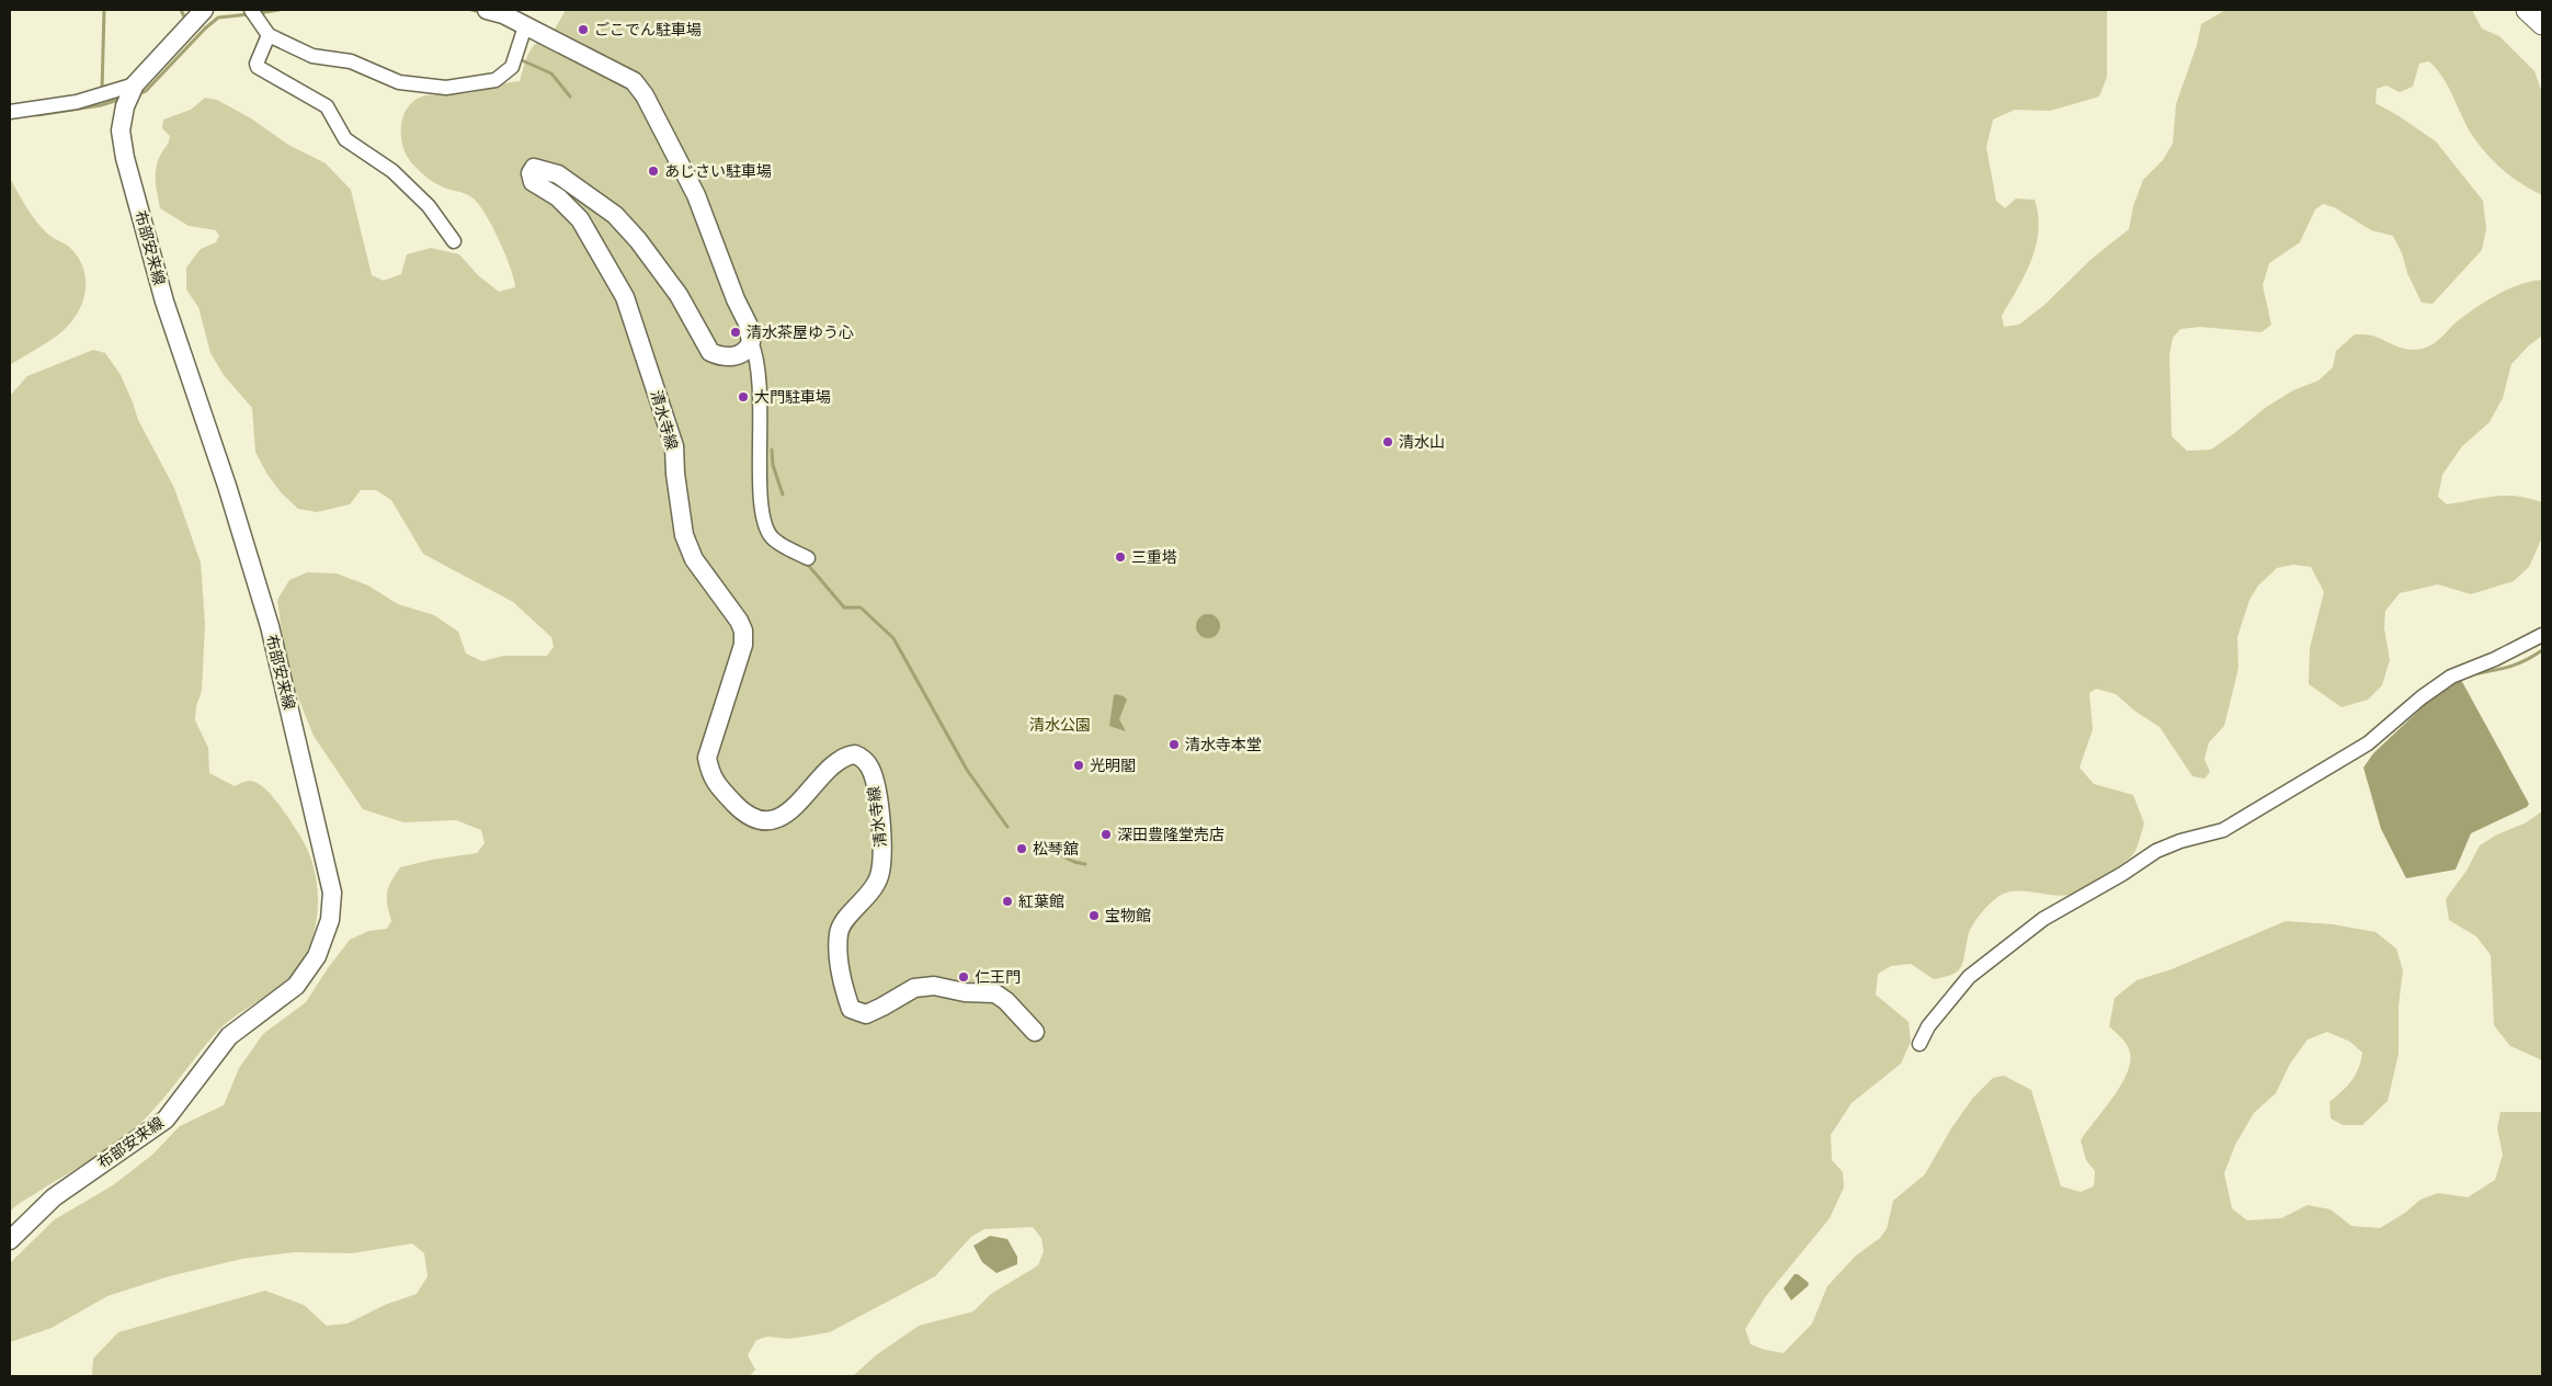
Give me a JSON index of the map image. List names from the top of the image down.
{
  "streets": {
    "main road": ["布部安来線", "清水寺線"]
  },
  "parks": ["清水公園"],
  "places": [
    "ごこでん駐車場",
    "あじさい駐車場",
    "清水茶屋ゆう心",
    "大門駐車場",
    "清水山",
    "三重塔",
    "清水寺本堂",
    "光明閣",
    "深田豊隆堂売店",
    "松琴舘",
    "紅葉館",
    "宝物館",
    "仁王門"
  ]
}
